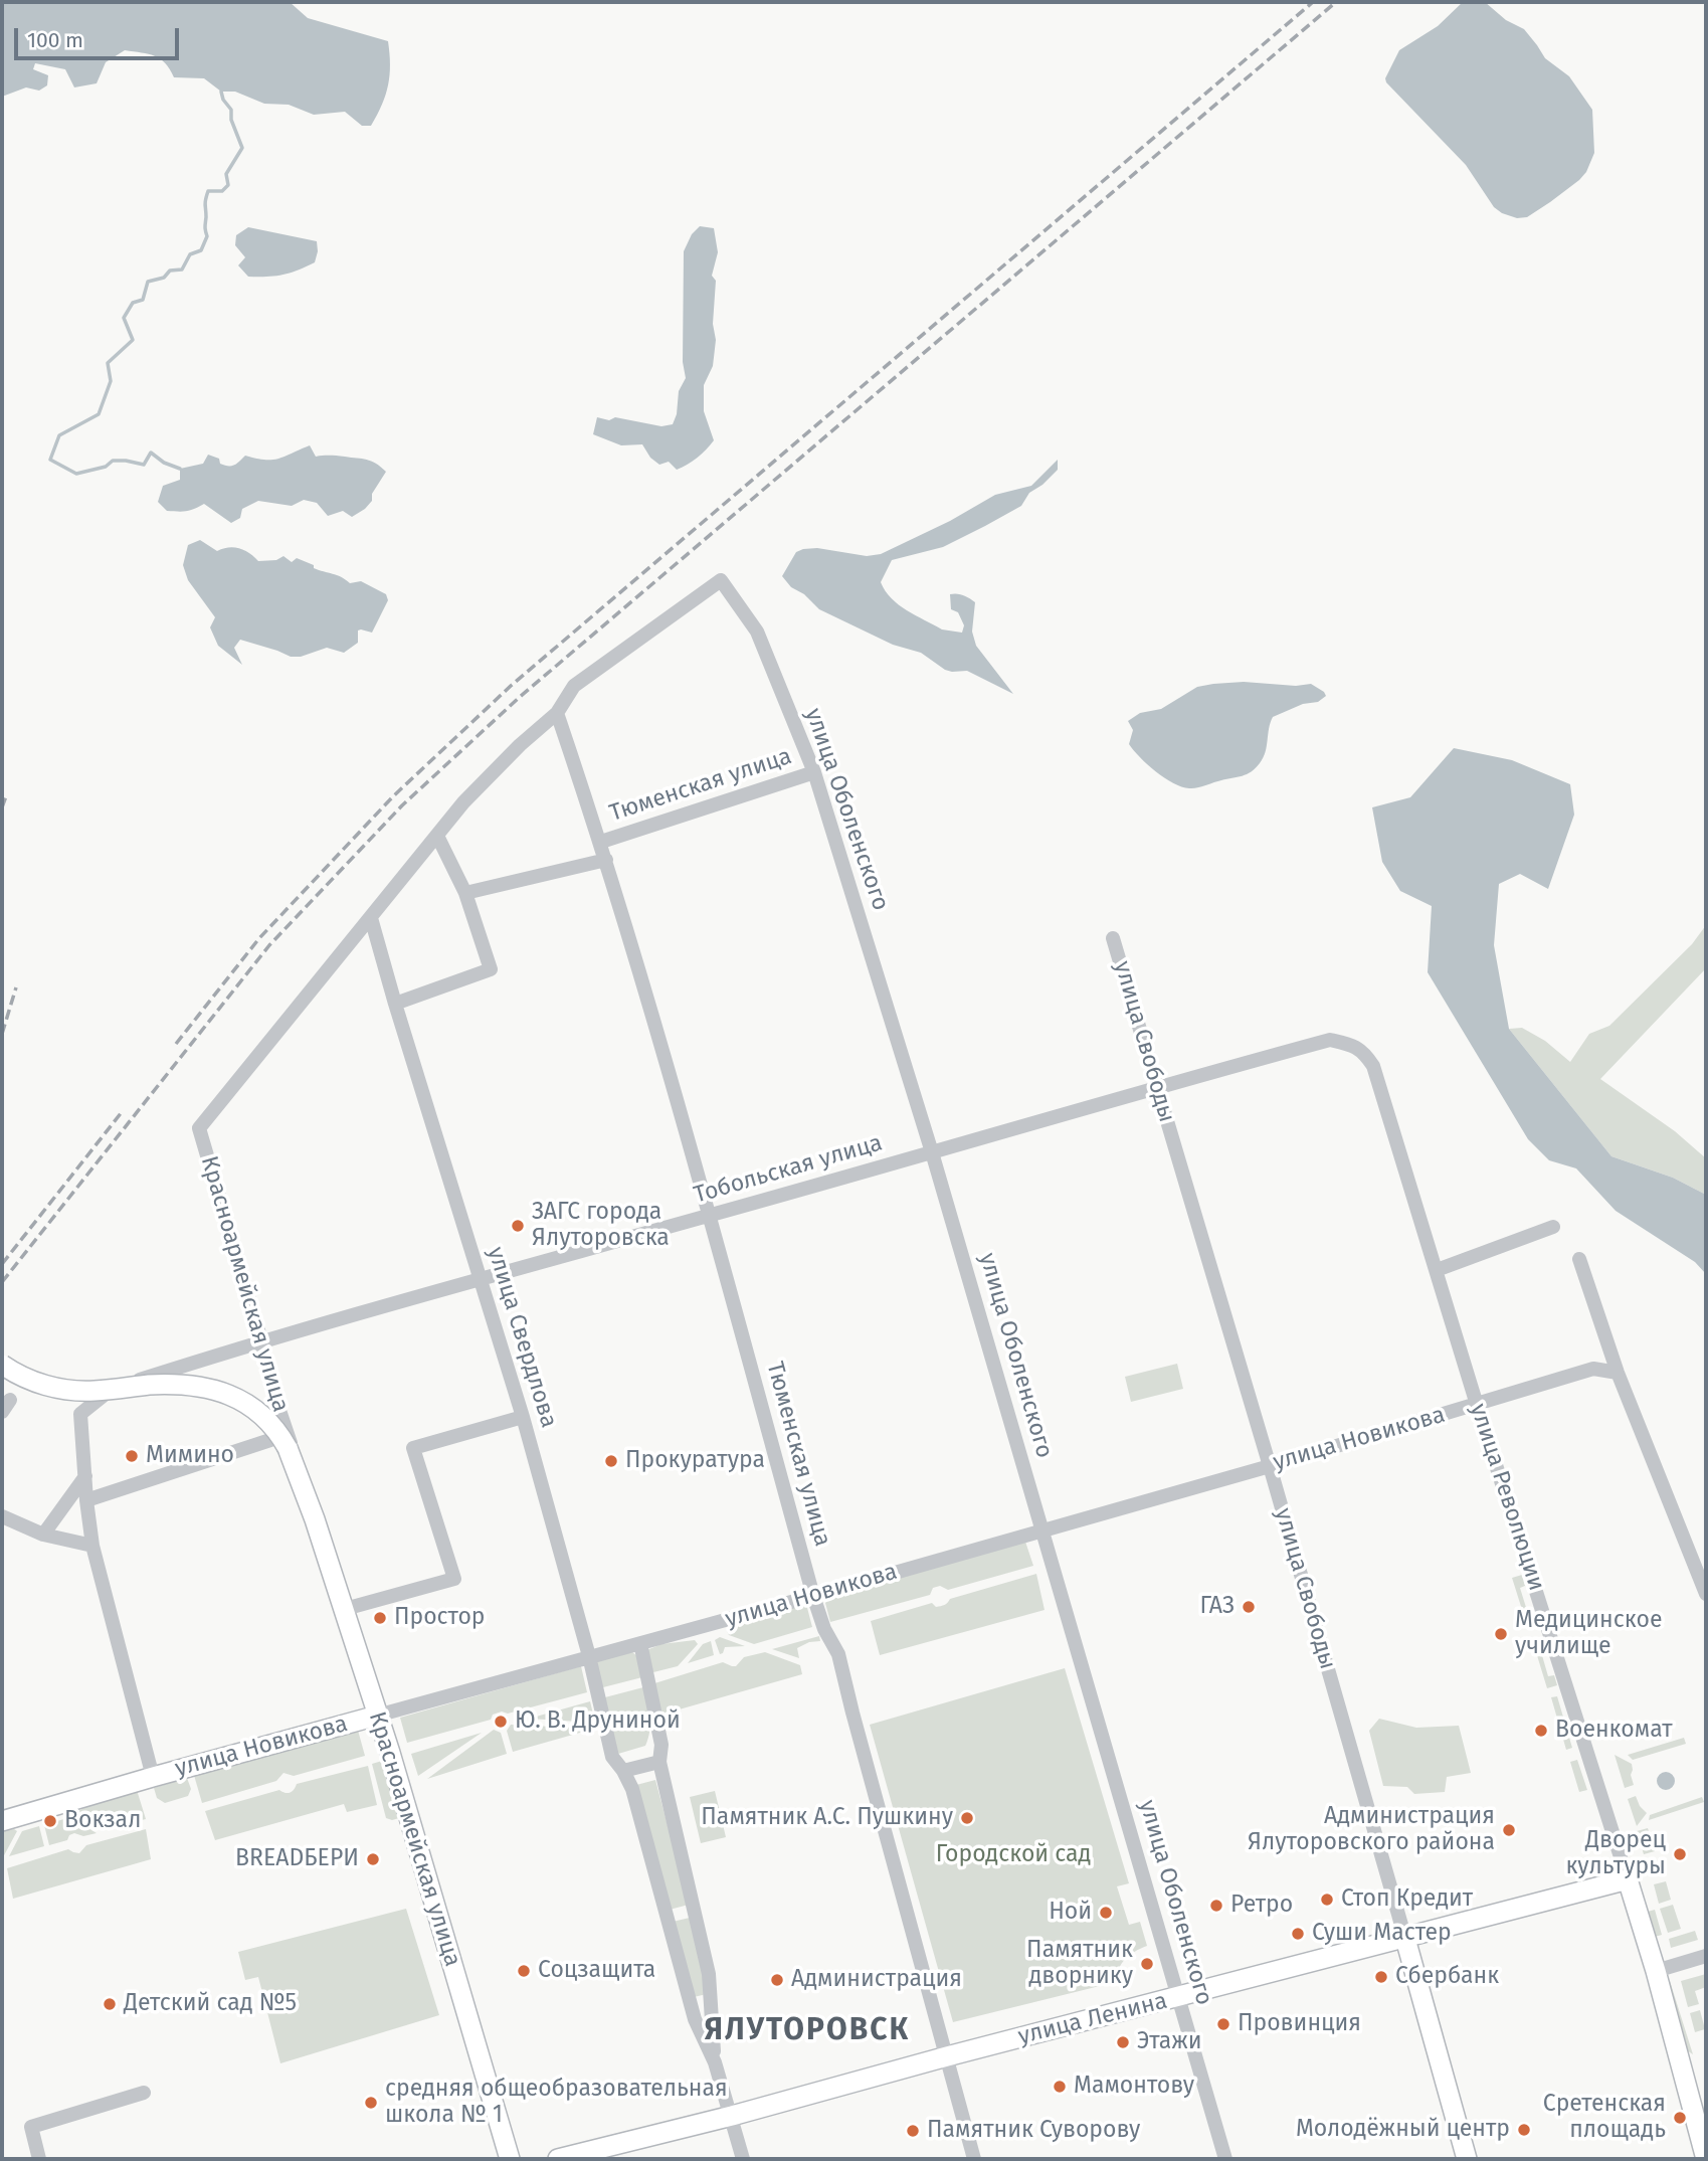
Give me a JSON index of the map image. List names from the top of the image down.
{
  "streets": {
    "main road": [
      "улица Свободы",
      "Красноармейская улица",
      "улица Новикова",
      "улица Революции",
      "улица Ленина"
    ],
    "street": [
      "Тюменская улица",
      "улица Оболенского",
      "Тобольская улица",
      "улица Свердлова"
    ]
  },
  "crossings": [
    ["Тюменская улица", "улица Оболенского"],
    ["Тюменская улица", "Тобольская улица"],
    ["Тюменская улица", "улица Новикова"],
    ["Тюменская улица", "улица Ленина"],
    ["улица Оболенского", "Тобольская улица"],
    ["улица Оболенского", "улица Новикова"],
    ["улица Оболенского", "улица Ленина"],
    ["улица Свободы", "Тобольская улица"],
    ["улица Свободы", "улица Новикова"],
    ["улица Свободы", "улица Ленина"],
    ["Тобольская улица", "Красноармейская улица"],
    ["Тобольская улица", "улица Свердлова"],
    ["Тобольская улица", "улица Революции"],
    ["Красноармейская улица", "улица Свердлова"],
    ["Красноармейская улица", "улица Новикова"],
    ["улица Свердлова", "улица Новикова"],
    ["улица Свердлова", "улица Ленина"],
    ["улица Новикова", "улица Революции"],
    ["улица Революции", "улица Ленина"]
  ],
  "districts": ["ЯЛУТОРОВСК"],
  "parks": ["Городской сад"],
  "places": [
    "ЗАГС города Ялуторовска",
    "Мимино",
    "Прокуратура",
    "ГАЗ",
    "Простор",
    "Медицинское училище",
    "Ю. В. Друниной",
    "Военкомат",
    "Памятник А.С. Пушкину",
    "Вокзал",
    "Администрация Ялуторовского района",
    "Дворец культуры",
    "BREADБЕРИ",
    "Стоп Кредит",
    "Ретро",
    "Ной",
    "Суши Мастер",
    "Памятник дворнику",
    "Соцзащита",
    "Сбербанк",
    "Администрация",
    "Детский сад №5",
    "Провинция",
    "Этажи",
    "Мамонтову",
    "средняя общеобразовательная школа № 1",
    "Сретенская площадь",
    "Молодёжный центр",
    "Памятник Суворову"
  ],
  "scale_bar": "100 m"
}
